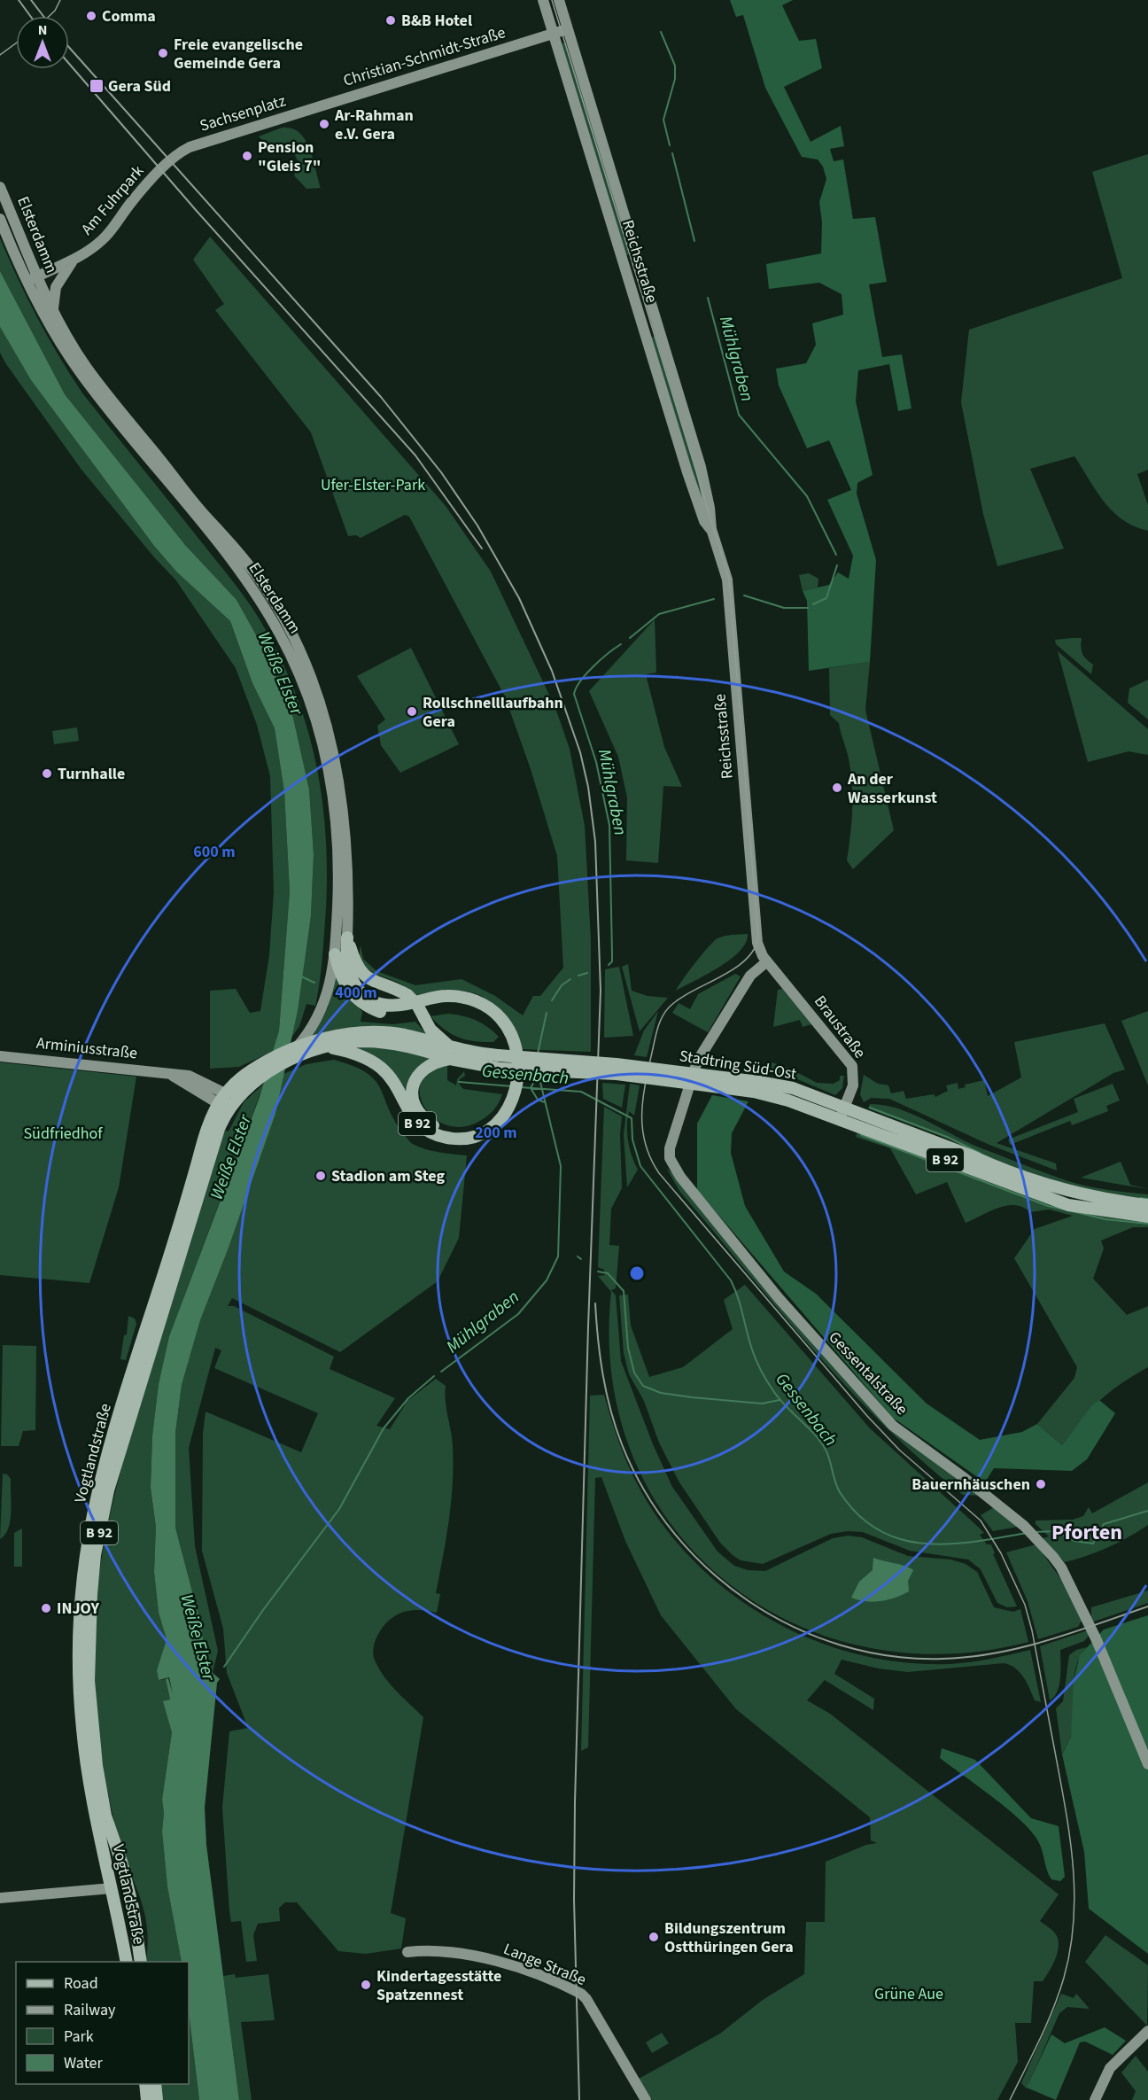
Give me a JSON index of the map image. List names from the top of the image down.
{
  "streets": {
    "main road": [
      "Christian-Schmidt-Straße",
      "Sachsenplatz",
      "Am Fuhrpark",
      "Elsterdamm",
      "Reichsstraße",
      "Braustraße",
      "Arminiusstraße",
      "Stadtring Süd-Ost",
      "B 92",
      "Gessentalstraße",
      "Vogtlandstraße",
      "Lange Straße"
    ]
  },
  "crossings": [
    ["Christian-Schmidt-Straße", "Sachsenplatz"],
    ["Christian-Schmidt-Straße", "Reichsstraße"],
    ["Sachsenplatz", "Am Fuhrpark"],
    ["Am Fuhrpark", "Elsterdamm"],
    ["Elsterdamm", "Stadtring Süd-Ost"],
    ["Elsterdamm", "B 92"],
    ["Elsterdamm", "Vogtlandstraße"],
    ["Reichsstraße", "Braustraße"],
    ["Braustraße", "Stadtring Süd-Ost"],
    ["Arminiusstraße", "Vogtlandstraße"],
    ["Stadtring Süd-Ost", "B 92"],
    ["Stadtring Süd-Ost", "Vogtlandstraße"],
    ["B 92", "Vogtlandstraße"]
  ],
  "districts": ["Pforten"],
  "water": ["Mühlgraben", "Weiße Elster", "Gessenbach"],
  "parks": ["Ufer-Elster-Park", "Südfriedhof", "Grüne Aue"],
  "places": {
    "other": [
      "Comma",
      "B&B Hotel",
      "Freie evangelische Gemeinde Gera",
      "Ar-Rahman e.V. Gera",
      "Pension \"Gleis 7\"",
      "Rollschnelllaufbahn Gera",
      "Turnhalle",
      "An der Wasserkunst",
      "Stadion am Steg",
      "Bauernhäuschen",
      "INJOY",
      "Bildungszentrum Ostthüringen Gera",
      "Kindertagesstätte Spatzennest"
    ],
    "transit": ["Gera Süd"]
  },
  "legend": [
    "Road",
    "Railway",
    "Park",
    "Water"
  ],
  "north": "top",
  "rings": ["600 m", "400 m", "200 m"]
}
